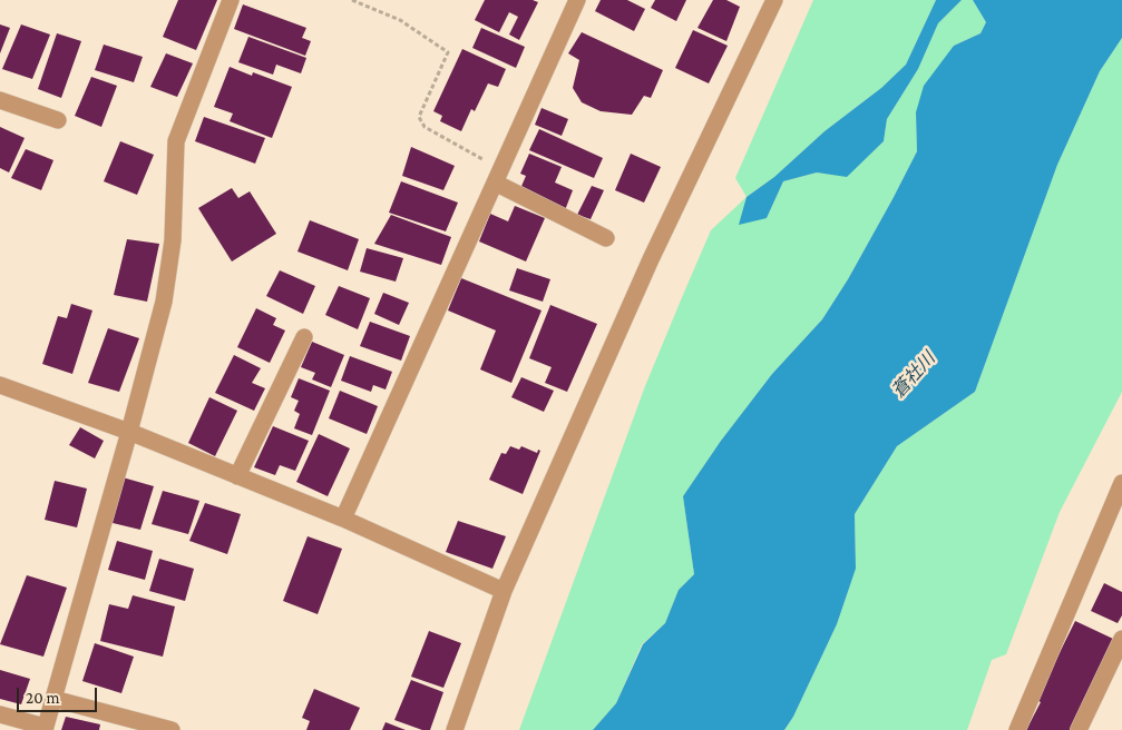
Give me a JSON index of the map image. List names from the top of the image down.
{
  "water": ["蒼社川"],
  "scale_bar": "20 m"
}
